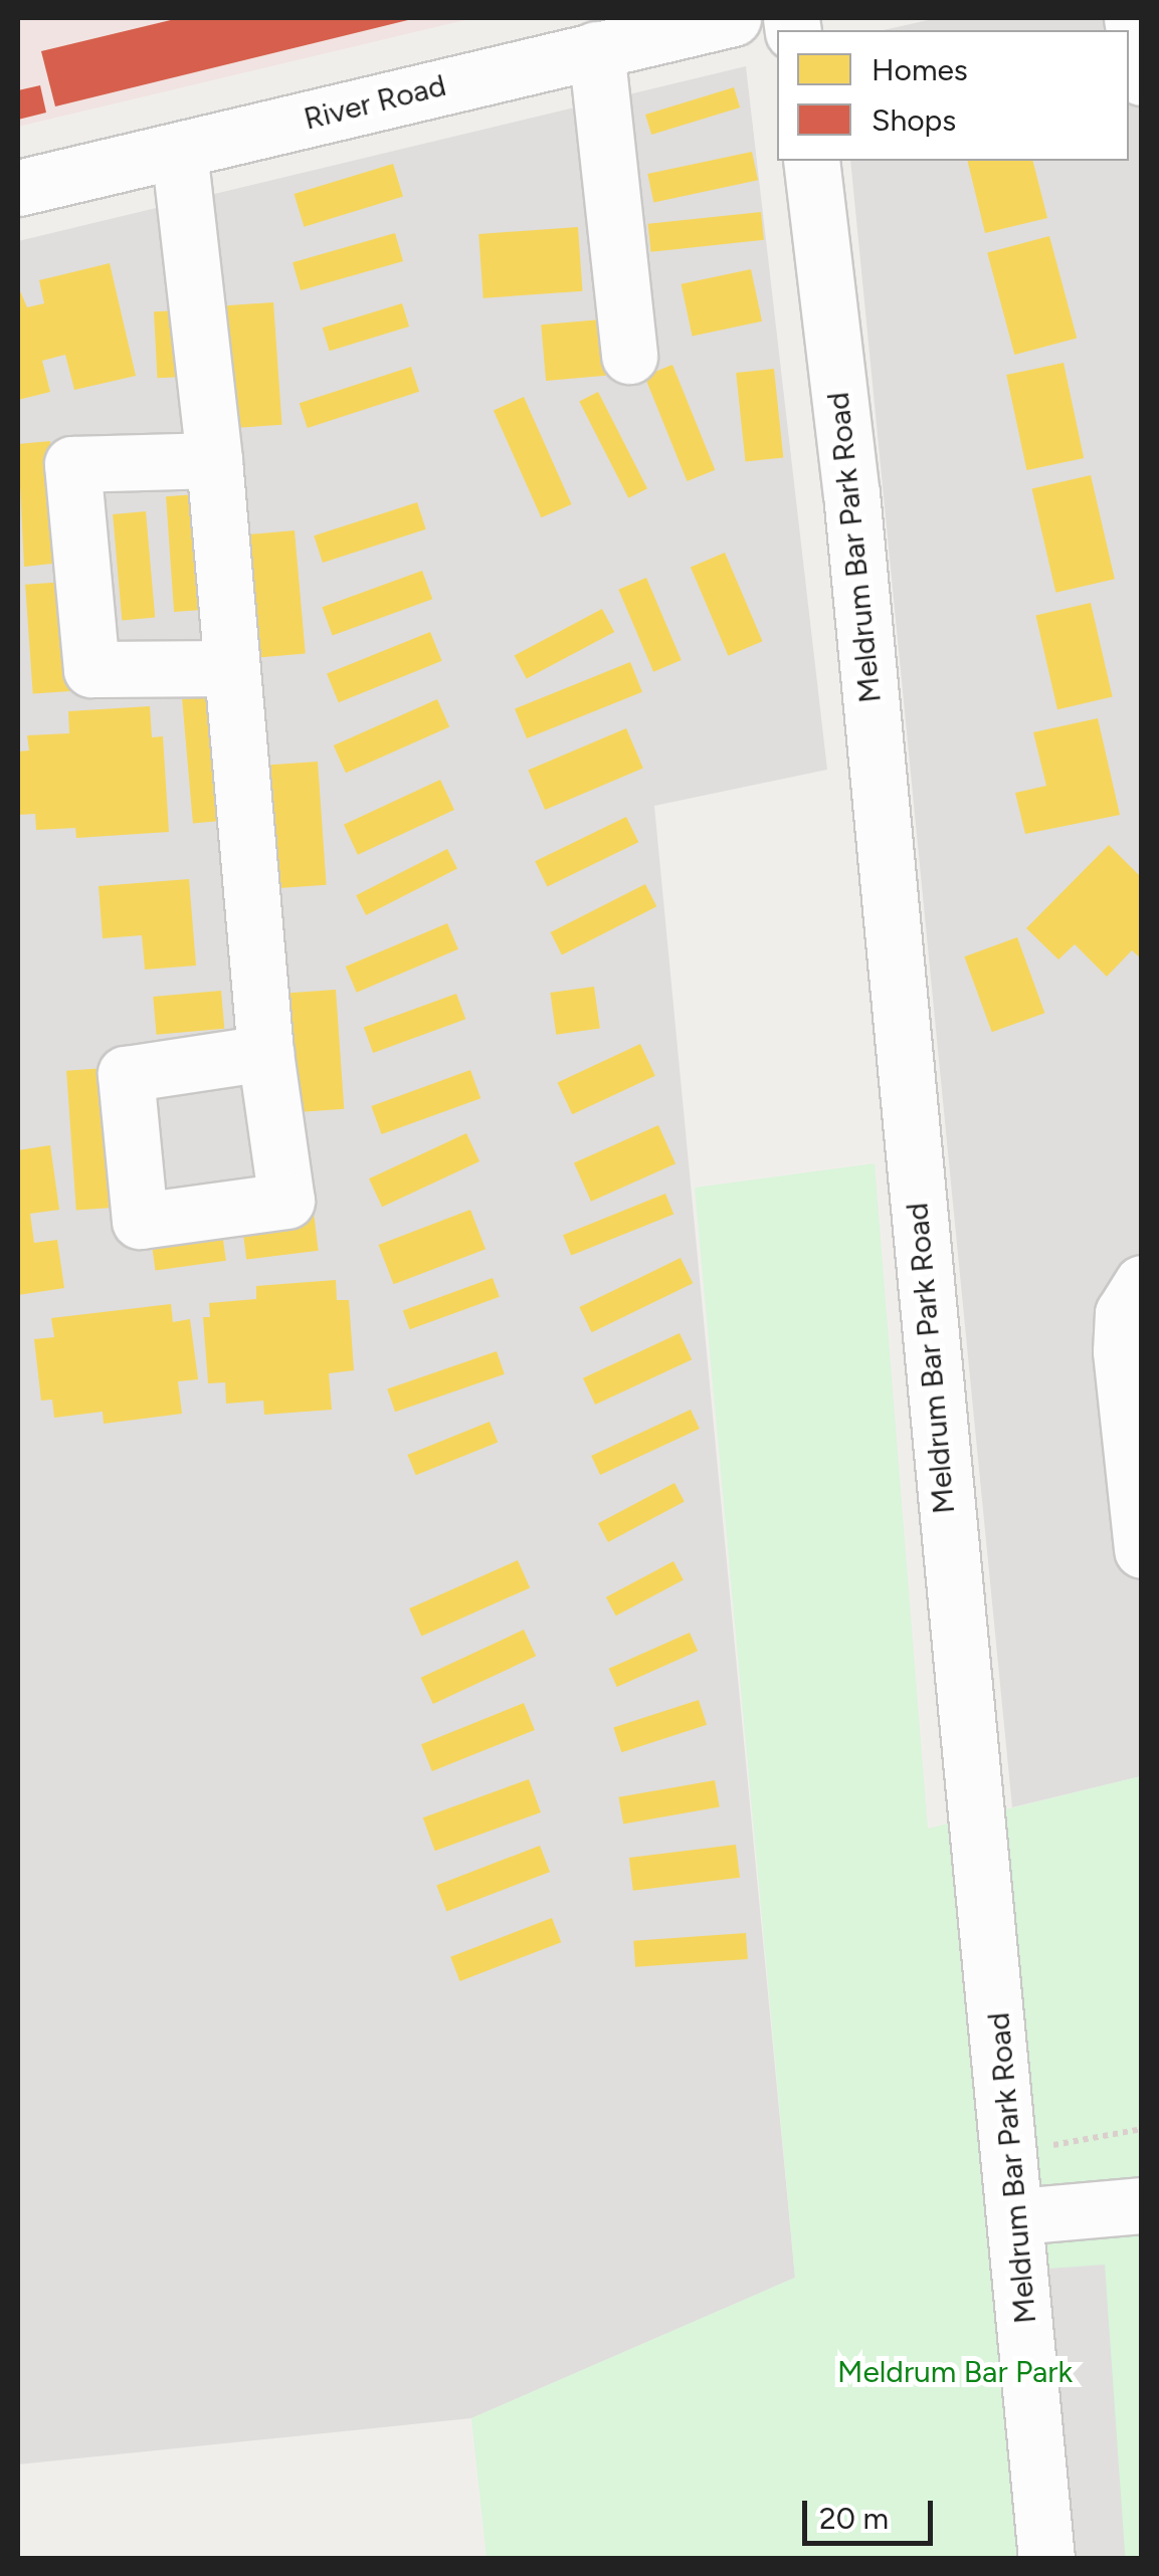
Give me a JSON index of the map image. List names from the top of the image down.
{
  "streets": {
    "street": ["River Road", "Meldrum Bar Park Road"]
  },
  "parks": ["Meldrum Bar Park"],
  "legend": ["Homes", "Shops"],
  "scale_bar": "20 m"
}
